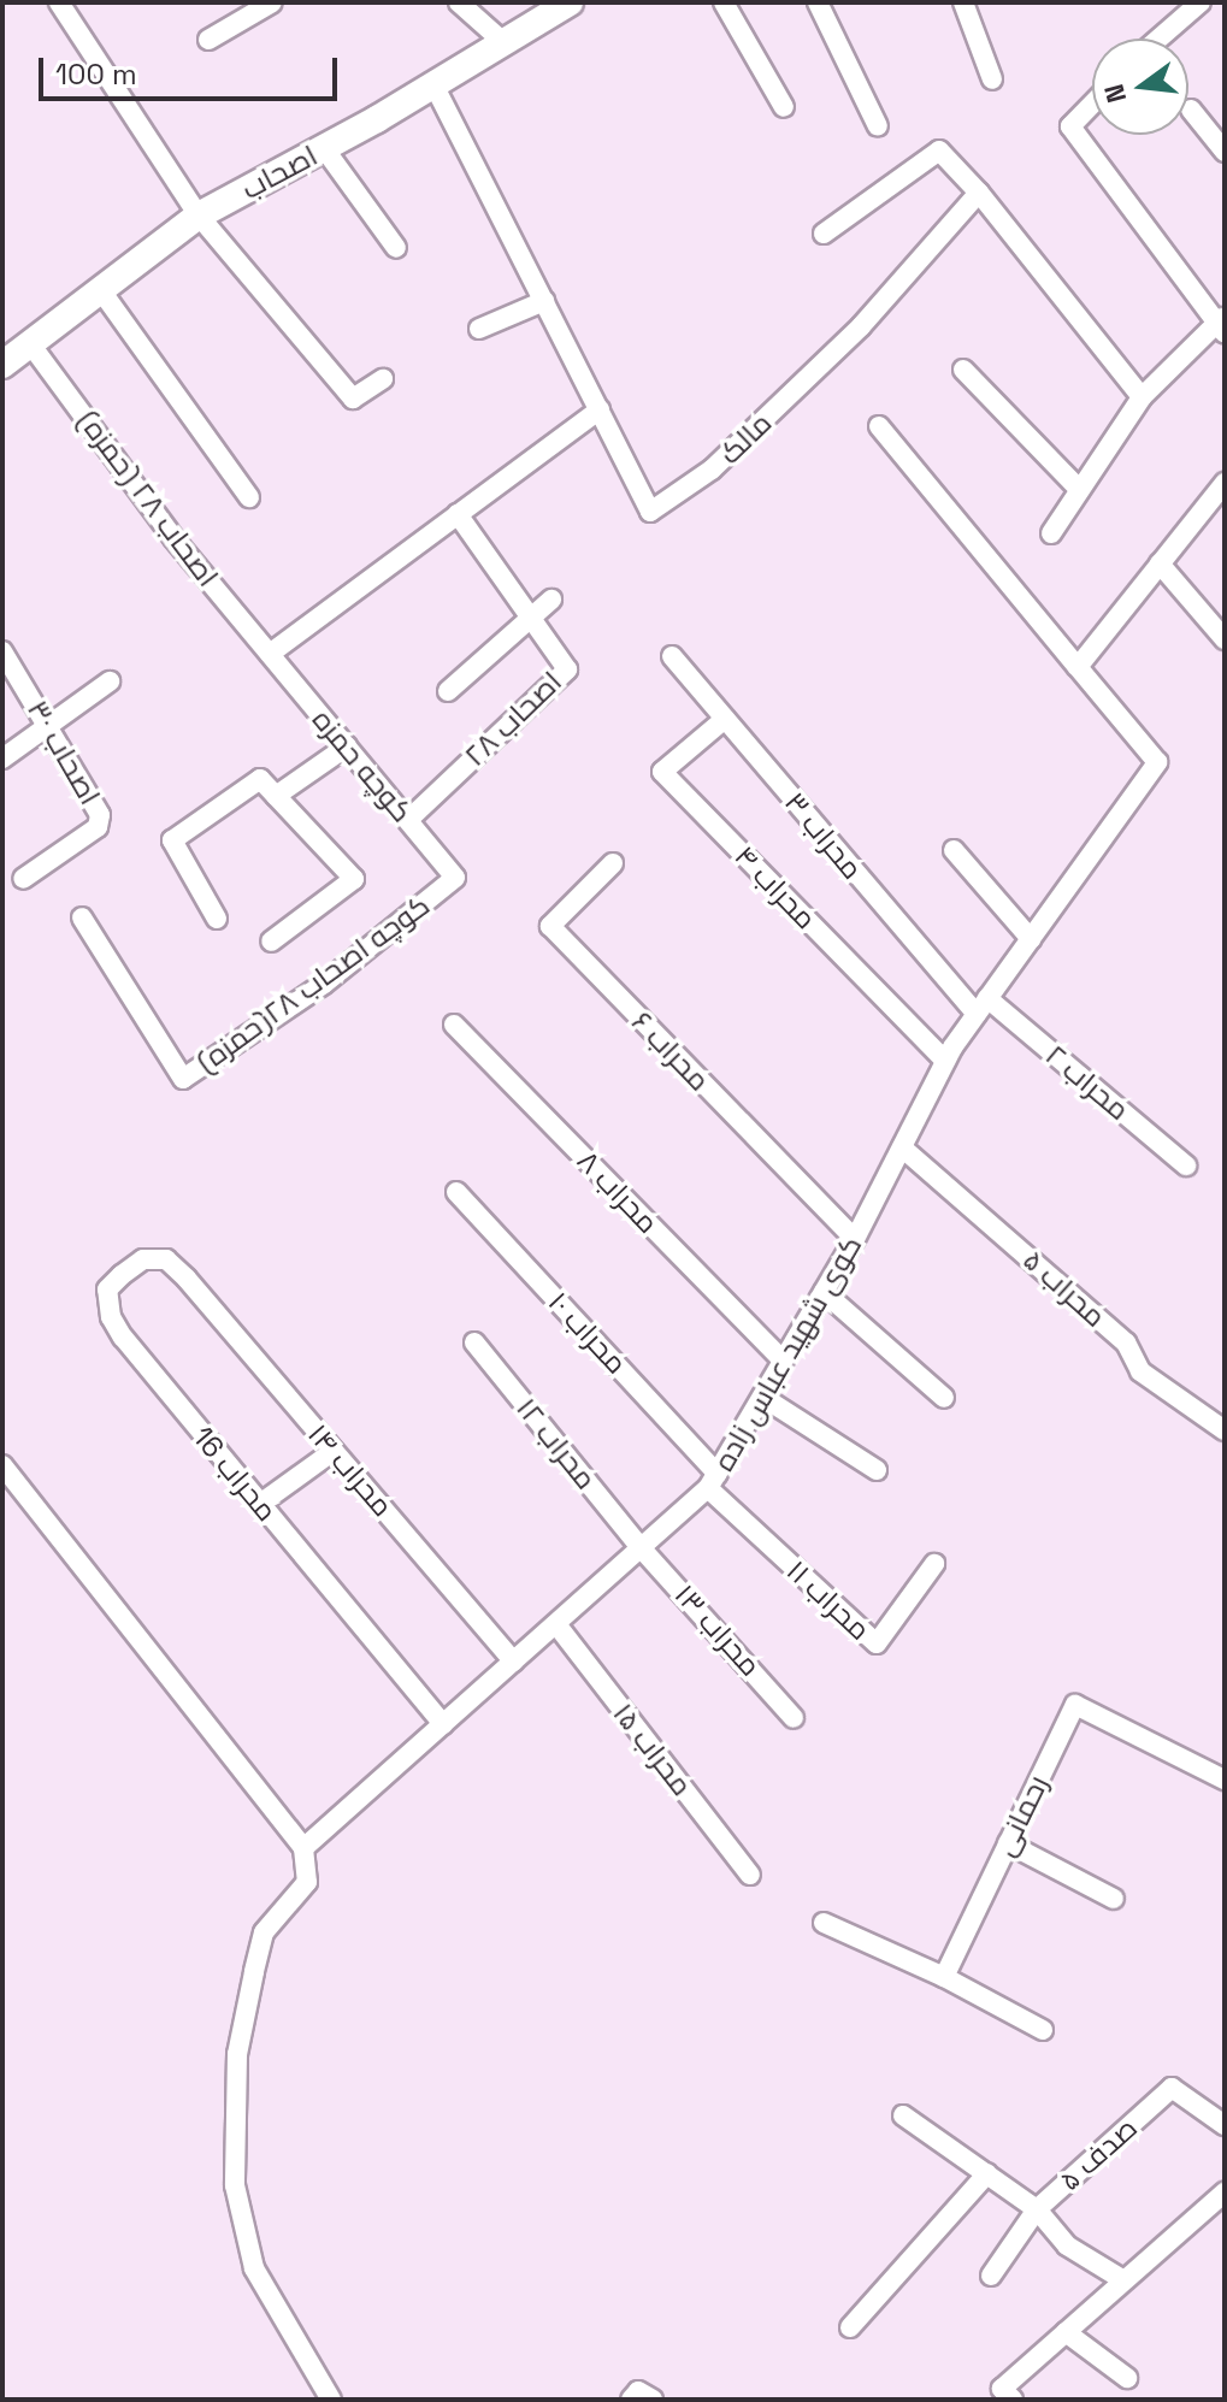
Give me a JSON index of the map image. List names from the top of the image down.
{
  "streets": {
    "main road": ["اصحاب"],
    "street": [
      "مالک",
      "اصحاب ۲۸ (حمزه)",
      "اصحاب ۲۸",
      "اصحاب ۳۰",
      "کوچه حمزه",
      "محراب ۳",
      "محراب ۴",
      "کوچه اصحاب ۲۸(حمزه)",
      "محراب ۶",
      "محراب ۲",
      "محراب ۸",
      "محراب ۵",
      "محراب ۱۰",
      "کوی شهید عباس زاده",
      "محراب ۱۲",
      "محراب ۱۴",
      "محراب 16",
      "محراب ۱۱",
      "محراب ۱۳",
      "محراب ۱۵",
      "رحمانی",
      "صدف ۵"
    ]
  },
  "crossings": [
    ["اصحاب", "مالک"],
    ["اصحاب", "اصحاب ۲۸ (حمزه)"],
    ["اصحاب ۲۸ (حمزه)", "کوچه حمزه"],
    ["اصحاب ۲۸", "کوچه حمزه"],
    ["کوچه حمزه", "کوچه اصحاب ۲۸(حمزه)"],
    ["محراب ۳", "محراب ۴"],
    ["محراب ۳", "محراب ۲"],
    ["محراب ۳", "کوی شهید عباس زاده"],
    ["محراب ۴", "کوی شهید عباس زاده"],
    ["محراب ۶", "کوی شهید عباس زاده"],
    ["محراب ۲", "کوی شهید عباس زاده"],
    ["محراب ۸", "کوی شهید عباس زاده"],
    ["محراب ۵", "کوی شهید عباس زاده"],
    ["محراب ۱۰", "کوی شهید عباس زاده"],
    ["محراب ۱۰", "محراب ۱۱"],
    ["کوی شهید عباس زاده", "محراب ۱۲"],
    ["کوی شهید عباس زاده", "محراب ۱۴"],
    ["کوی شهید عباس زاده", "محراب 16"],
    ["کوی شهید عباس زاده", "محراب ۱۱"],
    ["کوی شهید عباس زاده", "محراب ۱۳"],
    ["کوی شهید عباس زاده", "محراب ۱۵"],
    ["محراب ۱۲", "محراب ۱۳"],
    ["محراب ۱۴", "محراب 16"]
  ],
  "scale_bar": "100 m",
  "north": "left"
}
